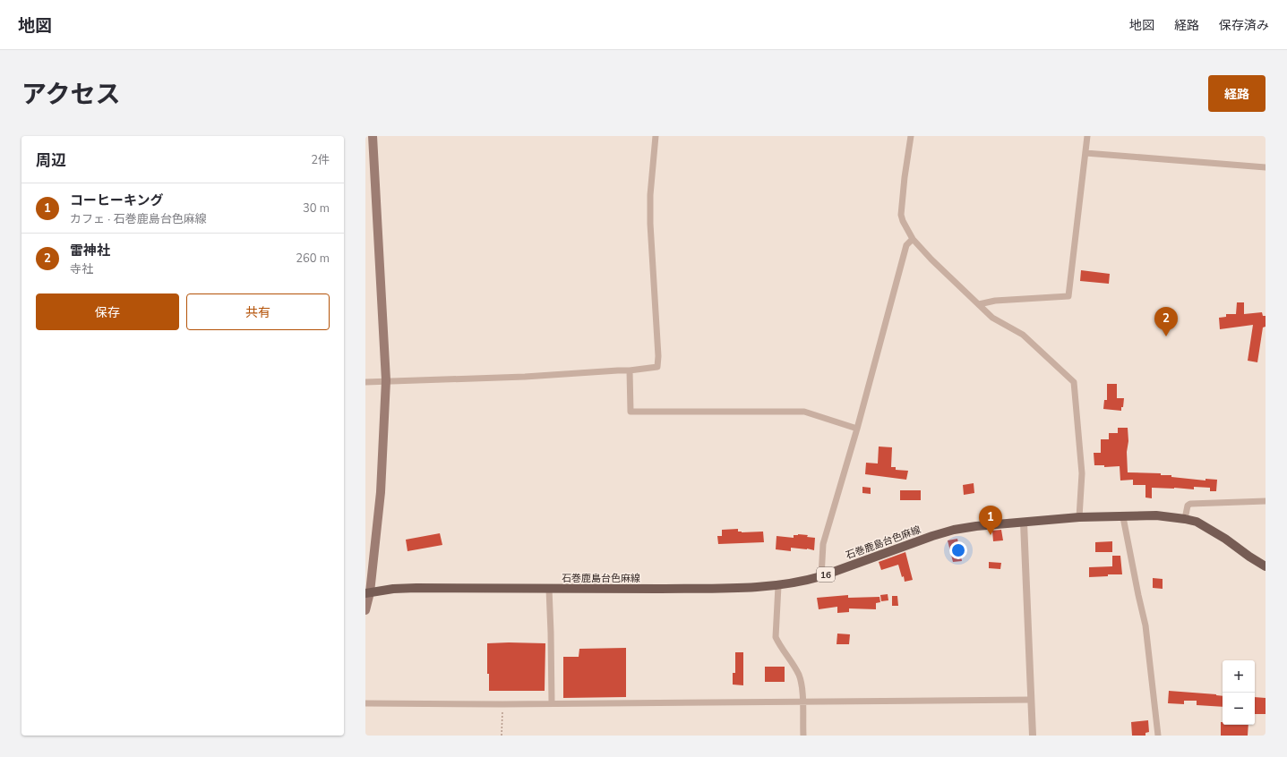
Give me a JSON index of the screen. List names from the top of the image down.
{
  "streets": {
    "main road": ["石巻鹿島台色麻線", "16"]
  },
  "page": {
    "header": "地図",
    "nav": ["地図", "経路", "保存済み"],
    "title": "アクセス",
    "buttons": [
      "経路",
      ["保存", "共有"]
    ],
    "heading": ["周辺", "2件"],
    "list": [
      {
        "mark": "1",
        "name": "コーヒーキング",
        "note": "カフェ · 石巻鹿島台色麻線",
        "value": "30 m"
      },
      {
        "mark": "2",
        "name": "雷神社",
        "note": "寺社",
        "value": "260 m"
      }
    ],
    "pins": ["2", "1"],
    "map_buttons": ["+", "−"]
  }
}
